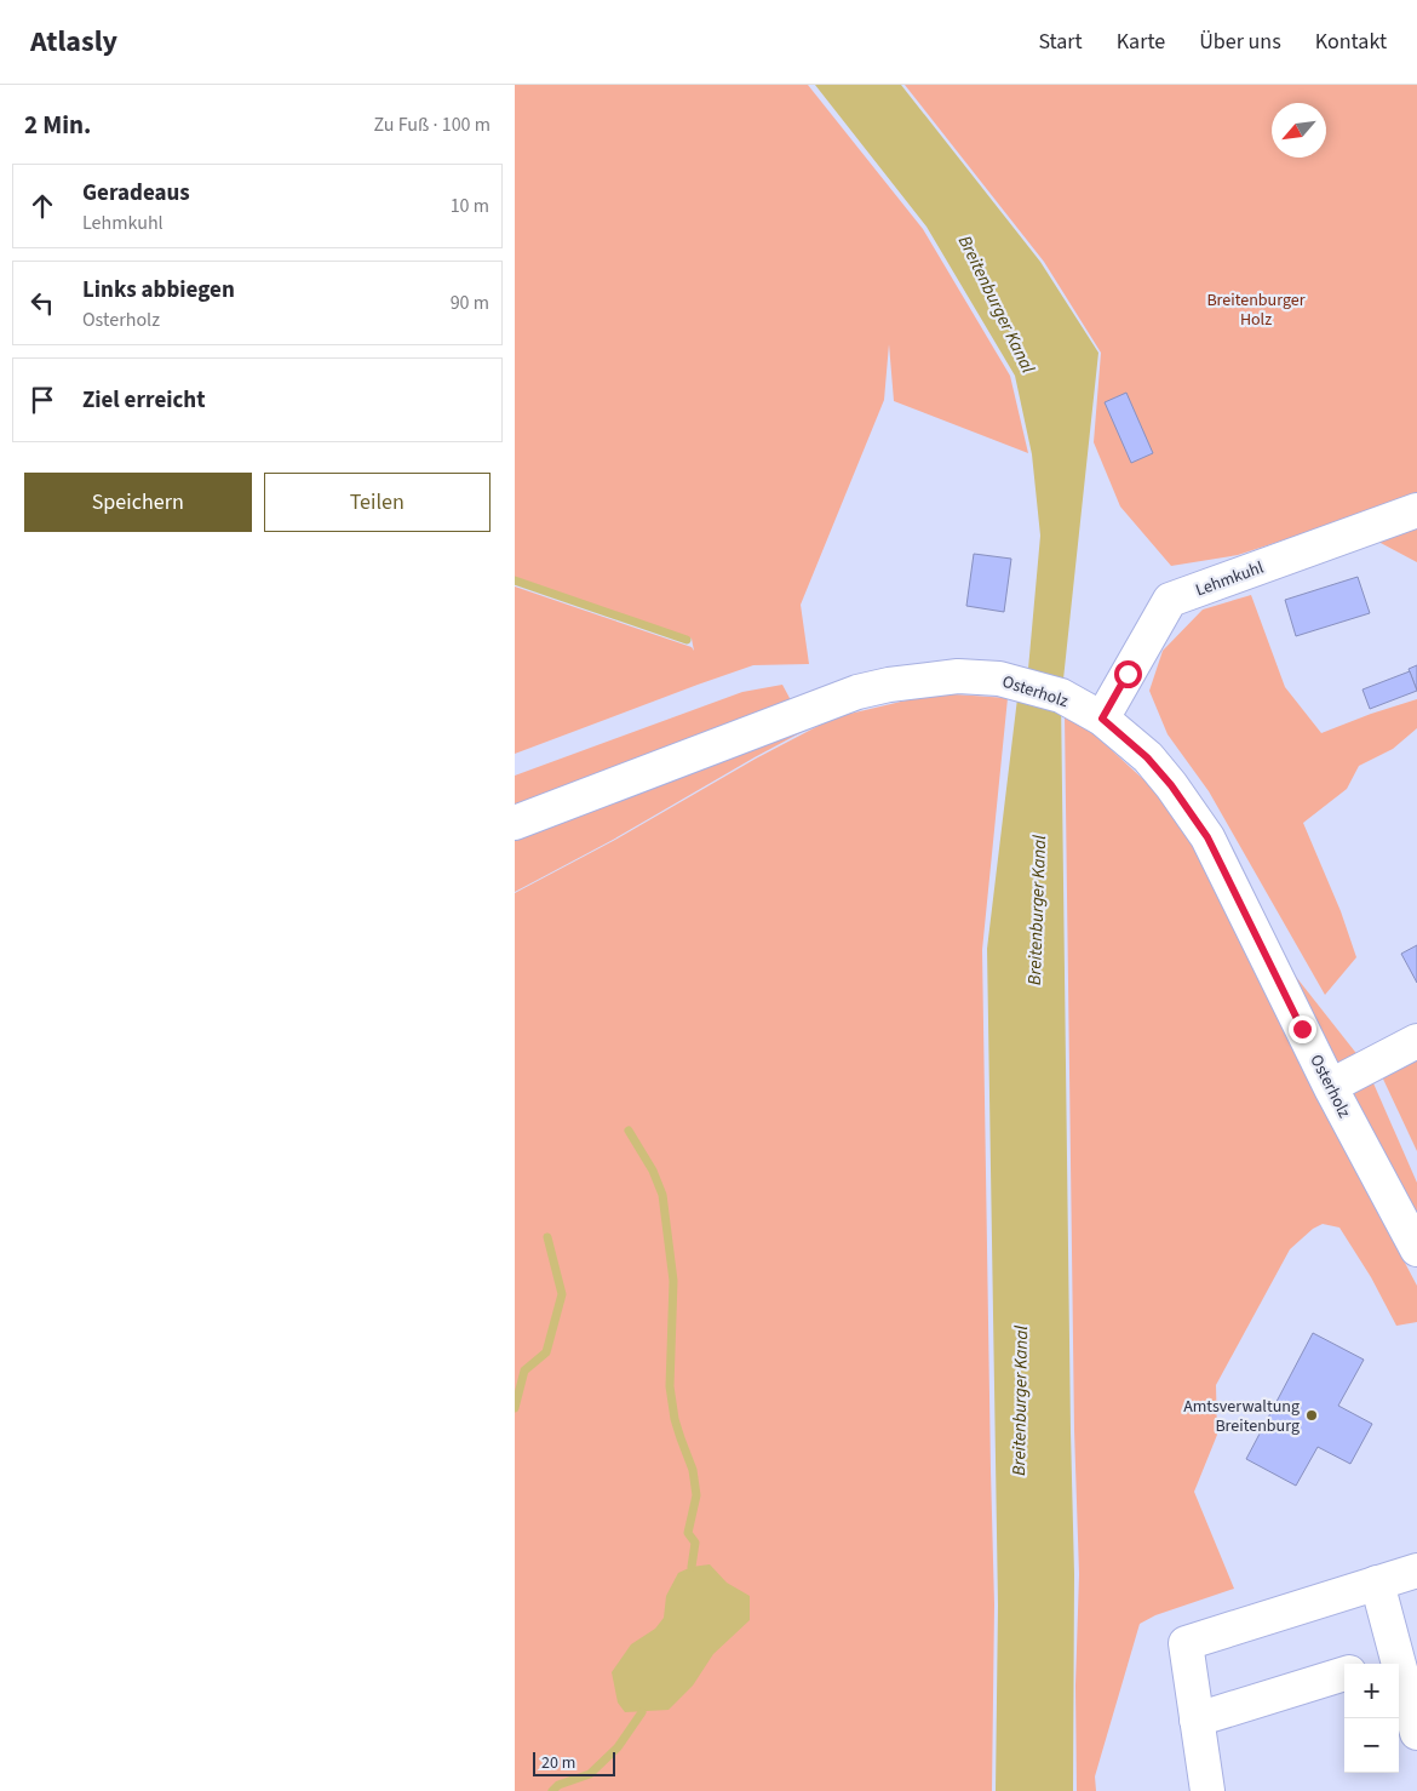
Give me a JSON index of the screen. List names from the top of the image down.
{
  "streets": {
    "street": ["Lehmkuhl", "Osterholz"]
  },
  "crossings": [
    ["Lehmkuhl", "Osterholz"]
  ],
  "water": ["Breitenburger Kanal"],
  "parks": ["Breitenburger Holz"],
  "places": ["Amtsverwaltung Breitenburg"],
  "scale_bar": "20 m",
  "north": "bottom left",
  "page": {
    "header": "Atlasly",
    "nav": [
      "Start",
      "Karte",
      "Über uns",
      "Kontakt"
    ],
    "heading": ["2 Min.", "Zu Fuß · 100 m"],
    "list": [
      ["Geradeaus", "Lehmkuhl", "10 m"],
      ["Links abbiegen", "Osterholz", "90 m"],
      "Ziel erreicht"
    ],
    "buttons": ["Speichern", "Teilen"],
    "map_buttons": ["+", "−"],
    "scale": "20 m"
  }
}
